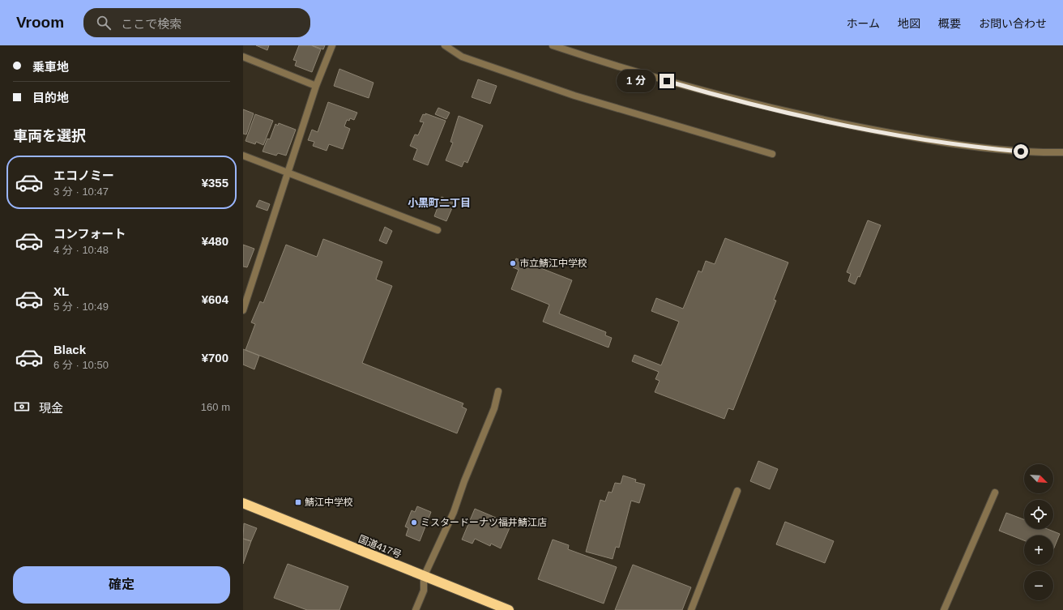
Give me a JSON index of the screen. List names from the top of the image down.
{
  "streets": {
    "highway": ["国道417号"]
  },
  "districts": ["小黒町二丁目"],
  "places": {
    "other": ["市立鯖江中学校", "ミスタードーナツ福井鯖江店"],
    "transit": ["鯖江中学校"]
  },
  "north": "bottom right",
  "page": {
    "header": "Vroom",
    "search": "ここで検索",
    "nav": [
      "ホーム",
      "地図",
      "概要",
      "お問い合わせ"
    ],
    "banner": ["乗車地", "目的地"],
    "bubble": "1 分",
    "heading": "車両を選択",
    "list": [
      {
        "name": "エコノミー",
        "note": "3 分 · 10:47",
        "value": "¥355"
      },
      {
        "name": "コンフォート",
        "note": "4 分 · 10:48",
        "value": "¥480"
      },
      {
        "name": "XL",
        "note": "5 分 · 10:49",
        "value": "¥604"
      },
      {
        "name": "Black",
        "note": "6 分 · 10:50",
        "value": "¥700"
      }
    ],
    "pay": ["現金", "160 m"],
    "map_buttons": ["+", "−"],
    "buttons": "確定"
  }
}
